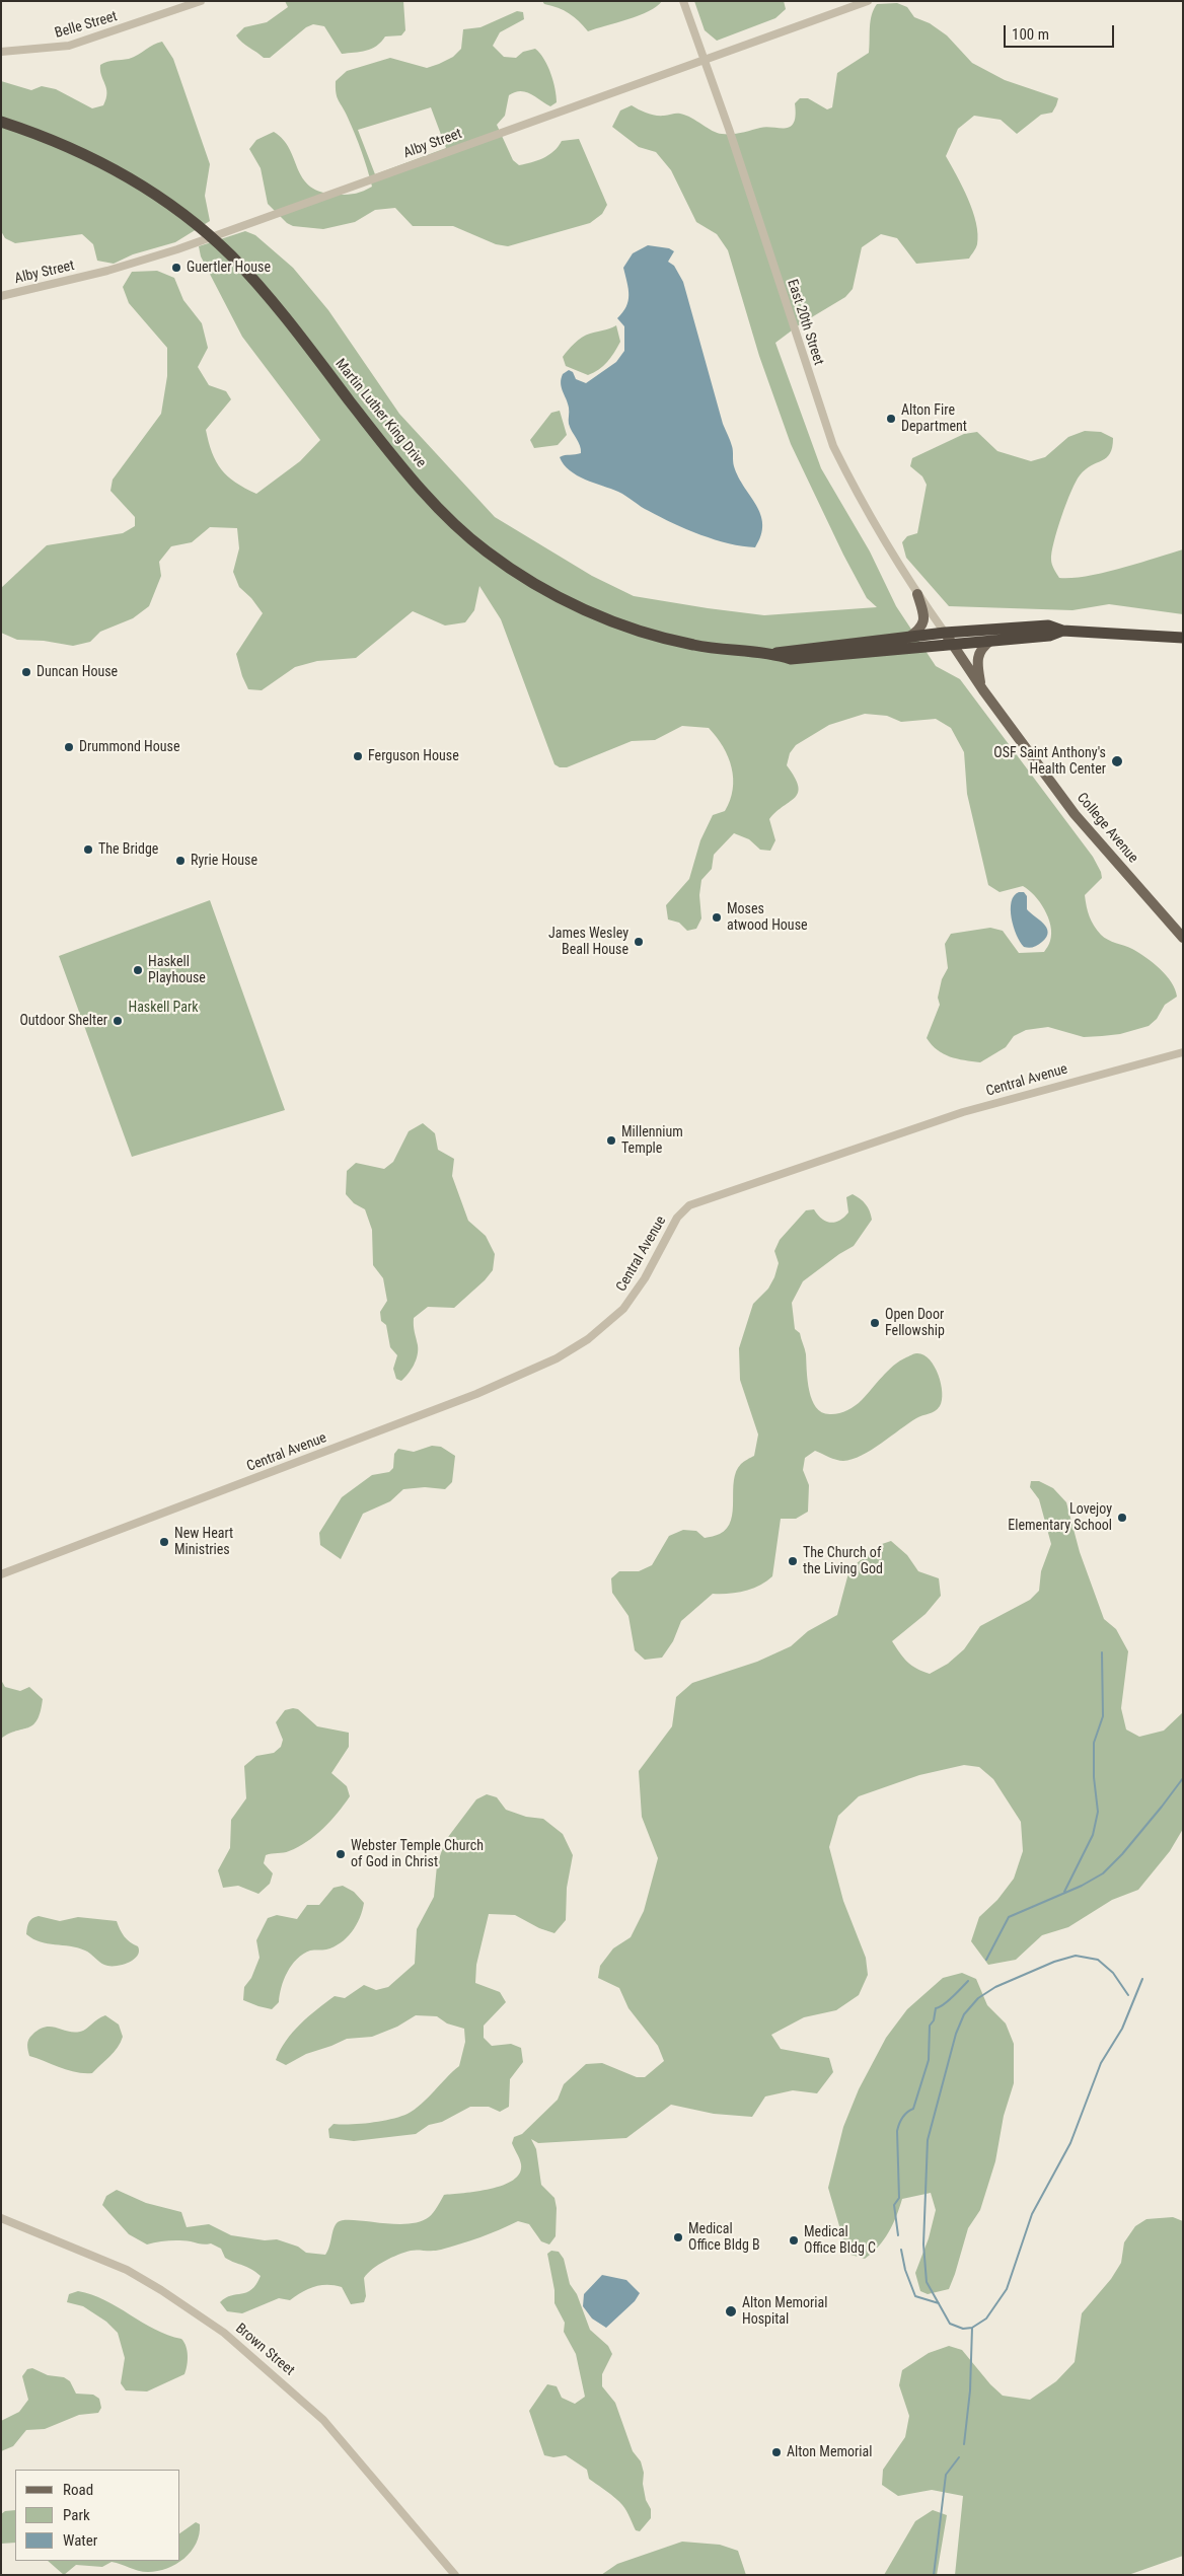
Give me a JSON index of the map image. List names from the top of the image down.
{
  "streets": {
    "highway": ["Martin Luther King Drive"],
    "main road": ["College Avenue"],
    "street": [
      "Belle Street",
      "Alby Street",
      "East 20th Street",
      "Central Avenue",
      "Brown Street"
    ]
  },
  "crossings": [
    ["Alby Street", "East 20th Street"],
    ["East 20th Street", "College Avenue"]
  ],
  "parks": ["Haskell Park"],
  "places": [
    "Guertler House",
    "Alton Fire Department",
    "Duncan House",
    "Drummond House",
    "Ferguson House",
    "OSF Saint Anthony's Health Center",
    "The Bridge",
    "Ryrie House",
    "Moses atwood House",
    "James Wesley Beall House",
    "Haskell Playhouse",
    "Outdoor Shelter",
    "Millennium Temple",
    "Open Door Fellowship",
    "Lovejoy Elementary School",
    "New Heart Ministries",
    "The Church of the Living God",
    "Webster Temple Church of God in Christ",
    "Medical Office Bldg B",
    "Medical Office Bldg C",
    "Alton Memorial Hospital",
    "Alton Memorial"
  ],
  "legend": ["Road", "Park", "Water"],
  "scale_bar": "100 m"
}
